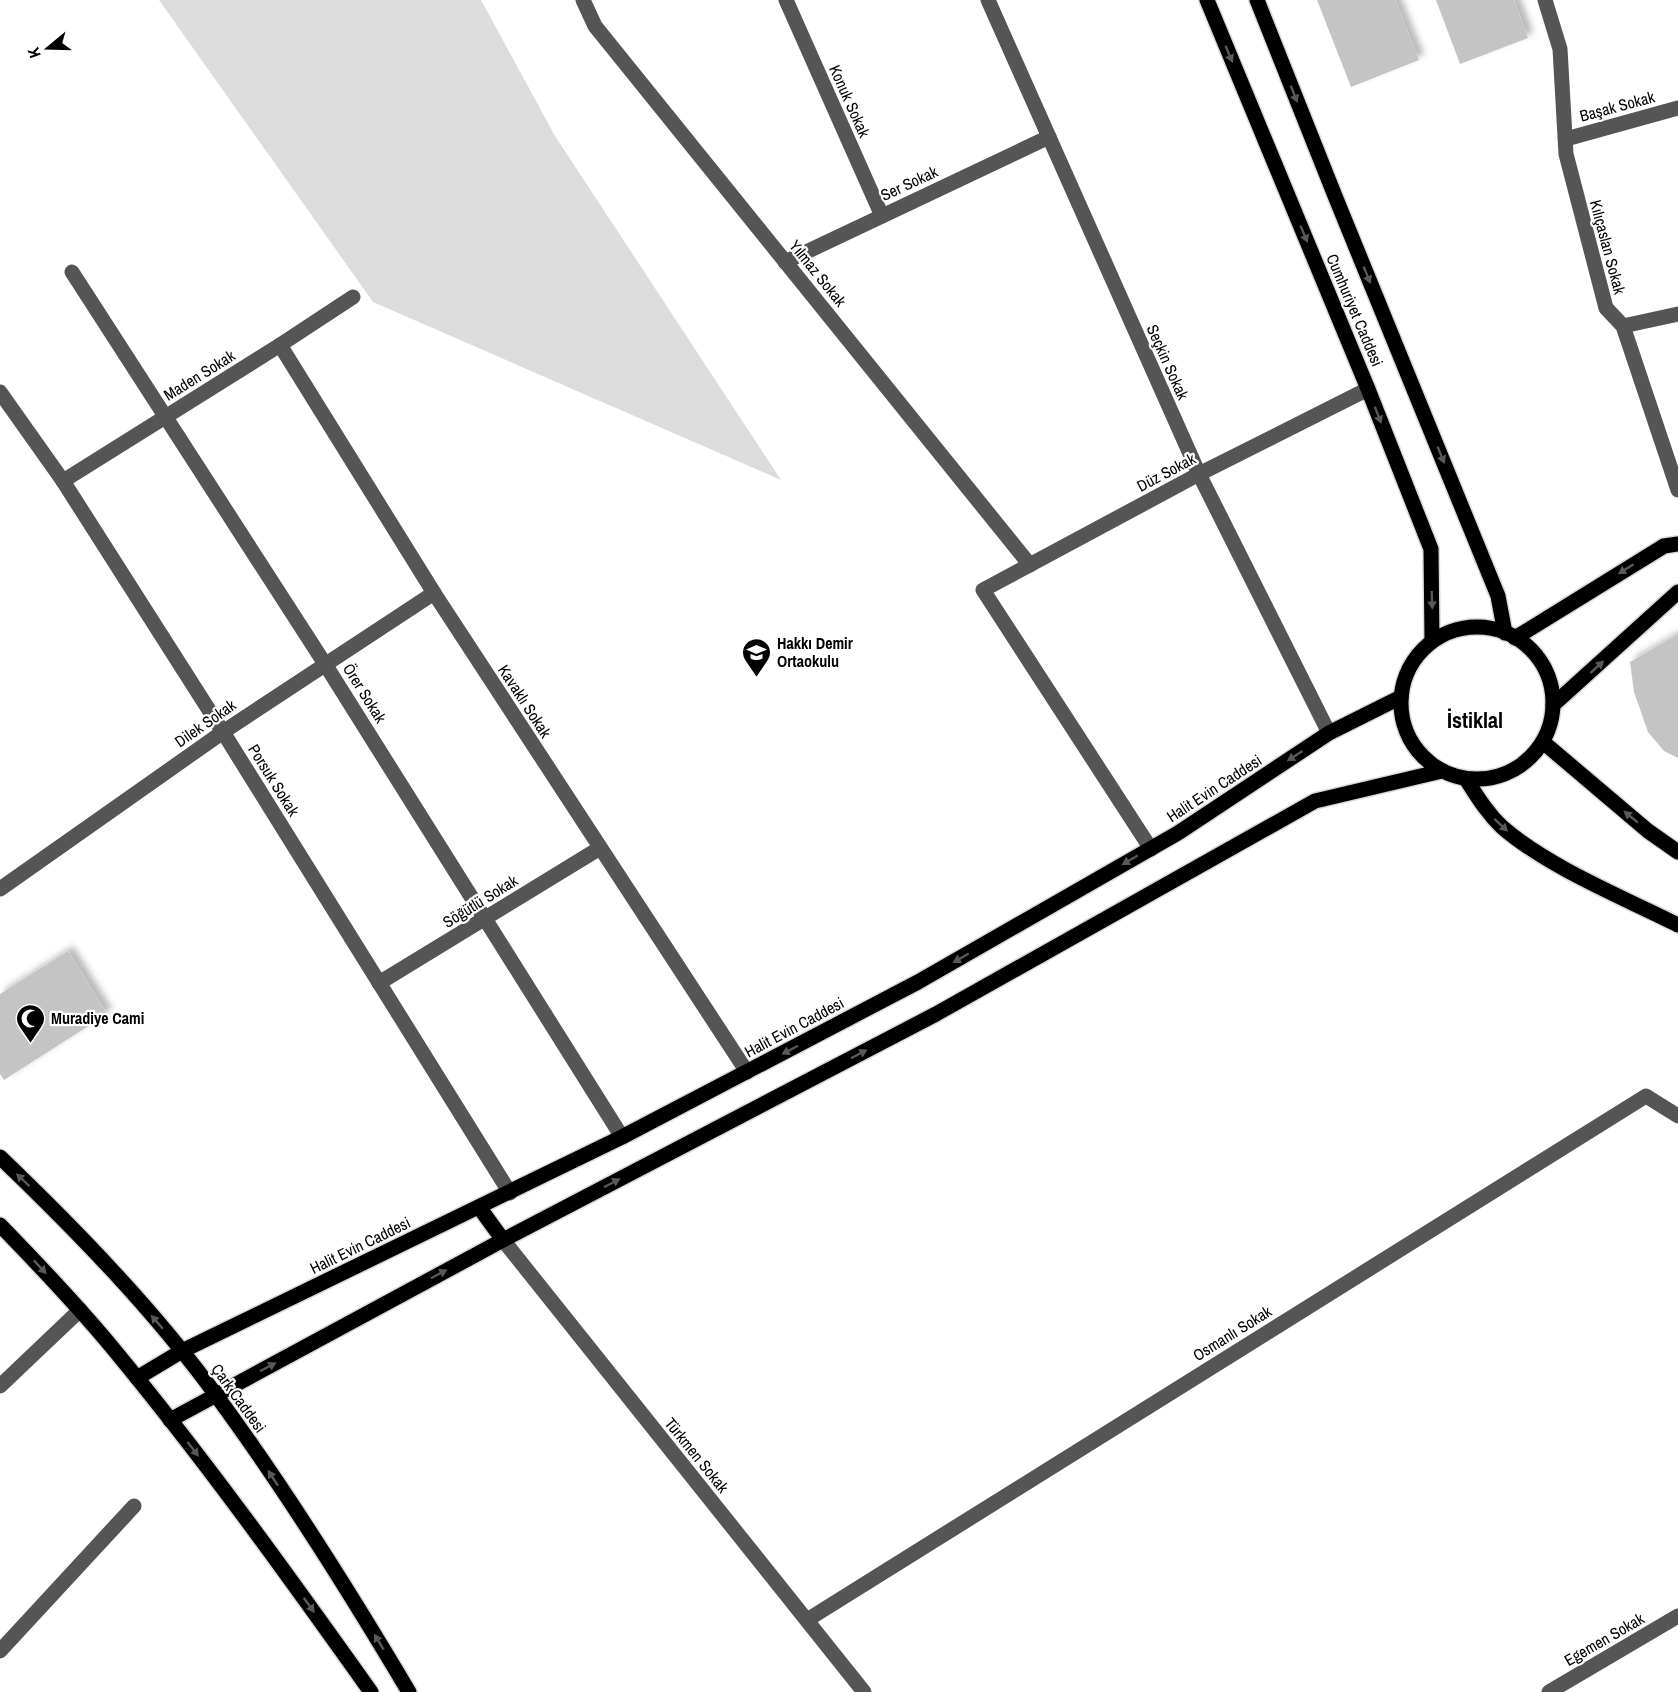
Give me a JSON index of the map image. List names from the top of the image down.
{
  "streets": {
    "main road": ["Cumhuriyet Caddesi", "Halit Evin Caddesi", "Çark Caddesi"],
    "street": [
      "Konuk Sokak",
      "Başak Sokak",
      "Ser Sokak",
      "Kılıçaslan Sokak",
      "Yılmaz Sokak",
      "Seçkin Sokak",
      "Maden Sokak",
      "Düz Sokak",
      "Örer Sokak",
      "Kavaklı Sokak",
      "Dilek Sokak",
      "Porsuk Sokak",
      "Söğütlü Sokak",
      "Osmanlı Sokak",
      "Türkmen Sokak",
      "Egemen Sokak"
    ]
  },
  "crossings": [
    ["Konuk Sokak", "Ser Sokak"],
    ["Başak Sokak", "Kılıçaslan Sokak"],
    ["Ser Sokak", "Yılmaz Sokak"],
    ["Ser Sokak", "Seçkin Sokak"],
    ["Yılmaz Sokak", "Düz Sokak"],
    ["Cumhuriyet Caddesi", "Düz Sokak"],
    ["Cumhuriyet Caddesi", "Halit Evin Caddesi"],
    ["Seçkin Sokak", "Düz Sokak"],
    ["Seçkin Sokak", "Halit Evin Caddesi"],
    ["Maden Sokak", "Örer Sokak"],
    ["Maden Sokak", "Kavaklı Sokak"],
    ["Maden Sokak", "Porsuk Sokak"],
    ["Düz Sokak", "Halit Evin Caddesi"],
    ["Örer Sokak", "Dilek Sokak"],
    ["Örer Sokak", "Halit Evin Caddesi"],
    ["Örer Sokak", "Söğütlü Sokak"],
    ["Kavaklı Sokak", "Dilek Sokak"],
    ["Kavaklı Sokak", "Halit Evin Caddesi"],
    ["Kavaklı Sokak", "Söğütlü Sokak"],
    ["Dilek Sokak", "Porsuk Sokak"],
    ["Porsuk Sokak", "Halit Evin Caddesi"],
    ["Porsuk Sokak", "Söğütlü Sokak"],
    ["Halit Evin Caddesi", "Çark Caddesi"],
    ["Osmanlı Sokak", "Türkmen Sokak"]
  ],
  "one_way": ["Cumhuriyet Caddesi"],
  "districts": ["İstiklal"],
  "places": {
    "school or university": ["Hakkı Demir Ortaokulu"],
    "mosque": ["Muradiye Cami"]
  },
  "north": "left"
}
